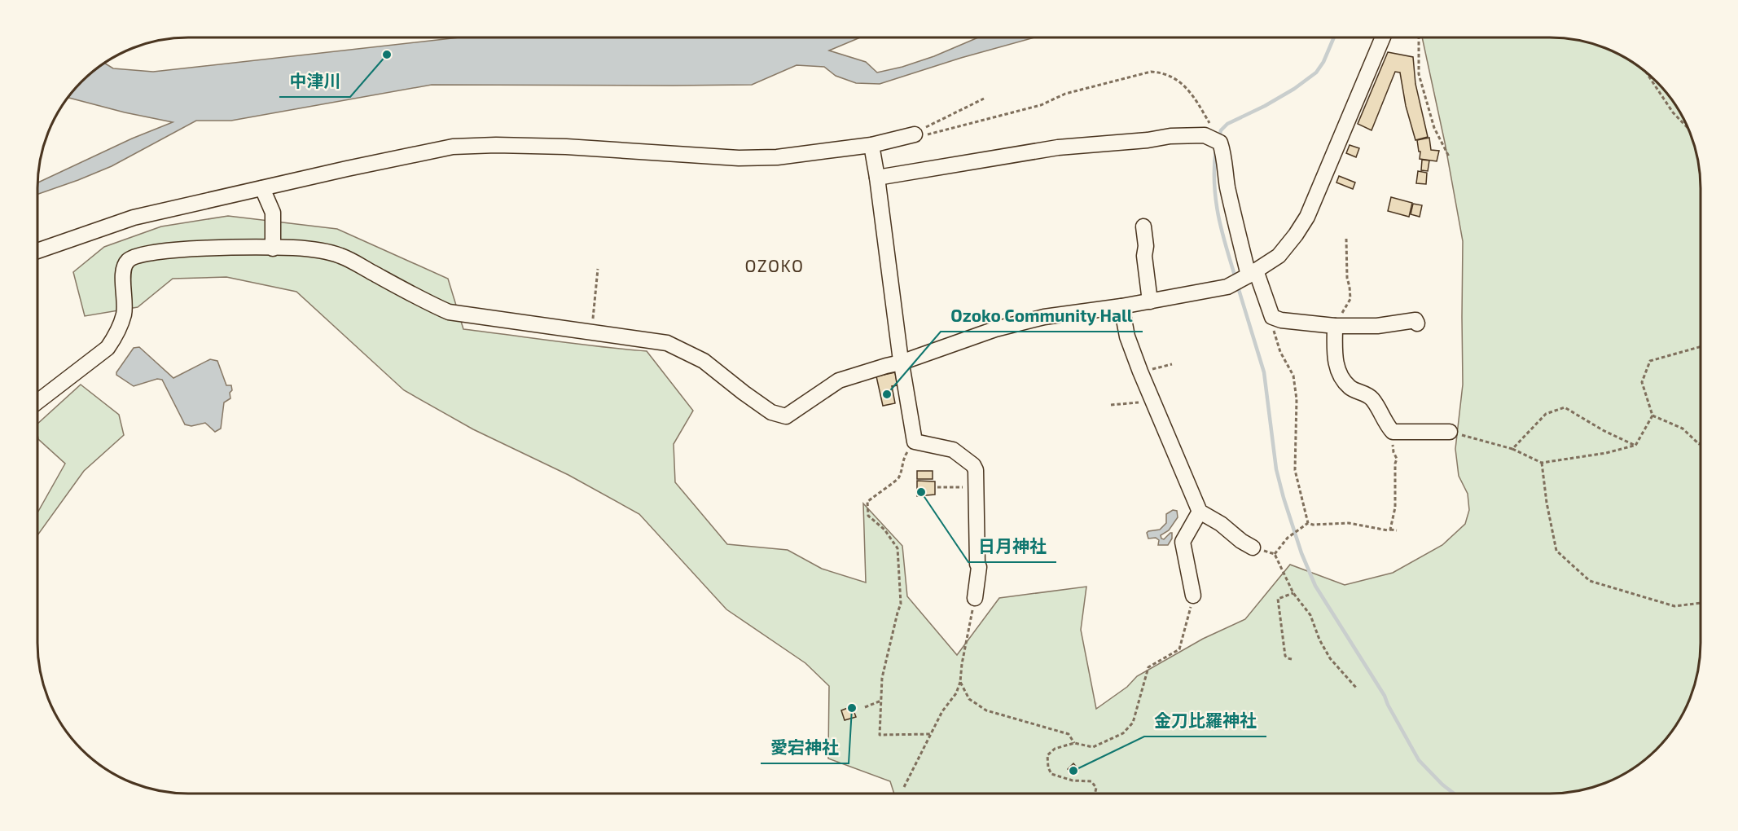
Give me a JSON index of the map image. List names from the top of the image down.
{
  "districts": ["OZOKO"],
  "places": [
    "中津川",
    "Ozoko Community Hall",
    "日月神社",
    "愛宕神社",
    "金刀比羅神社"
  ]
}
